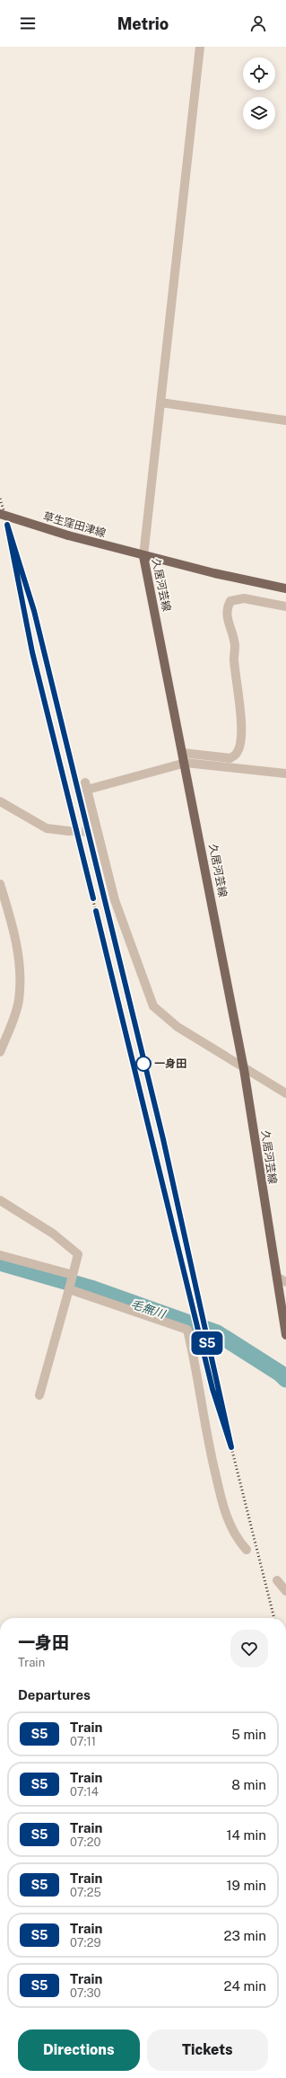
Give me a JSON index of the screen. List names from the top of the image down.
{
  "streets": {
    "main road": ["草生窪田津線", "久居河芸線"]
  },
  "crossings": [
    ["草生窪田津線", "久居河芸線"]
  ],
  "water": ["毛無川"],
  "places": ["一身田"],
  "page": {
    "header": "Metrio",
    "on_map": "S5",
    "heading": [
      ["一身田", "Train"],
      "Departures"
    ],
    "list": [
      {
        "mark": "S5",
        "name": "Train",
        "note": "07:11",
        "value": "5 min"
      },
      {
        "mark": "S5",
        "name": "Train",
        "note": "07:14",
        "value": "8 min"
      },
      {
        "mark": "S5",
        "name": "Train",
        "note": "07:20",
        "value": "14 min"
      },
      {
        "mark": "S5",
        "name": "Train",
        "note": "07:25",
        "value": "19 min"
      },
      {
        "mark": "S5",
        "name": "Train",
        "note": "07:29",
        "value": "23 min"
      },
      {
        "mark": "S5",
        "name": "Train",
        "note": "07:30",
        "value": "24 min"
      }
    ],
    "buttons": ["Directions", "Tickets"]
  }
}
